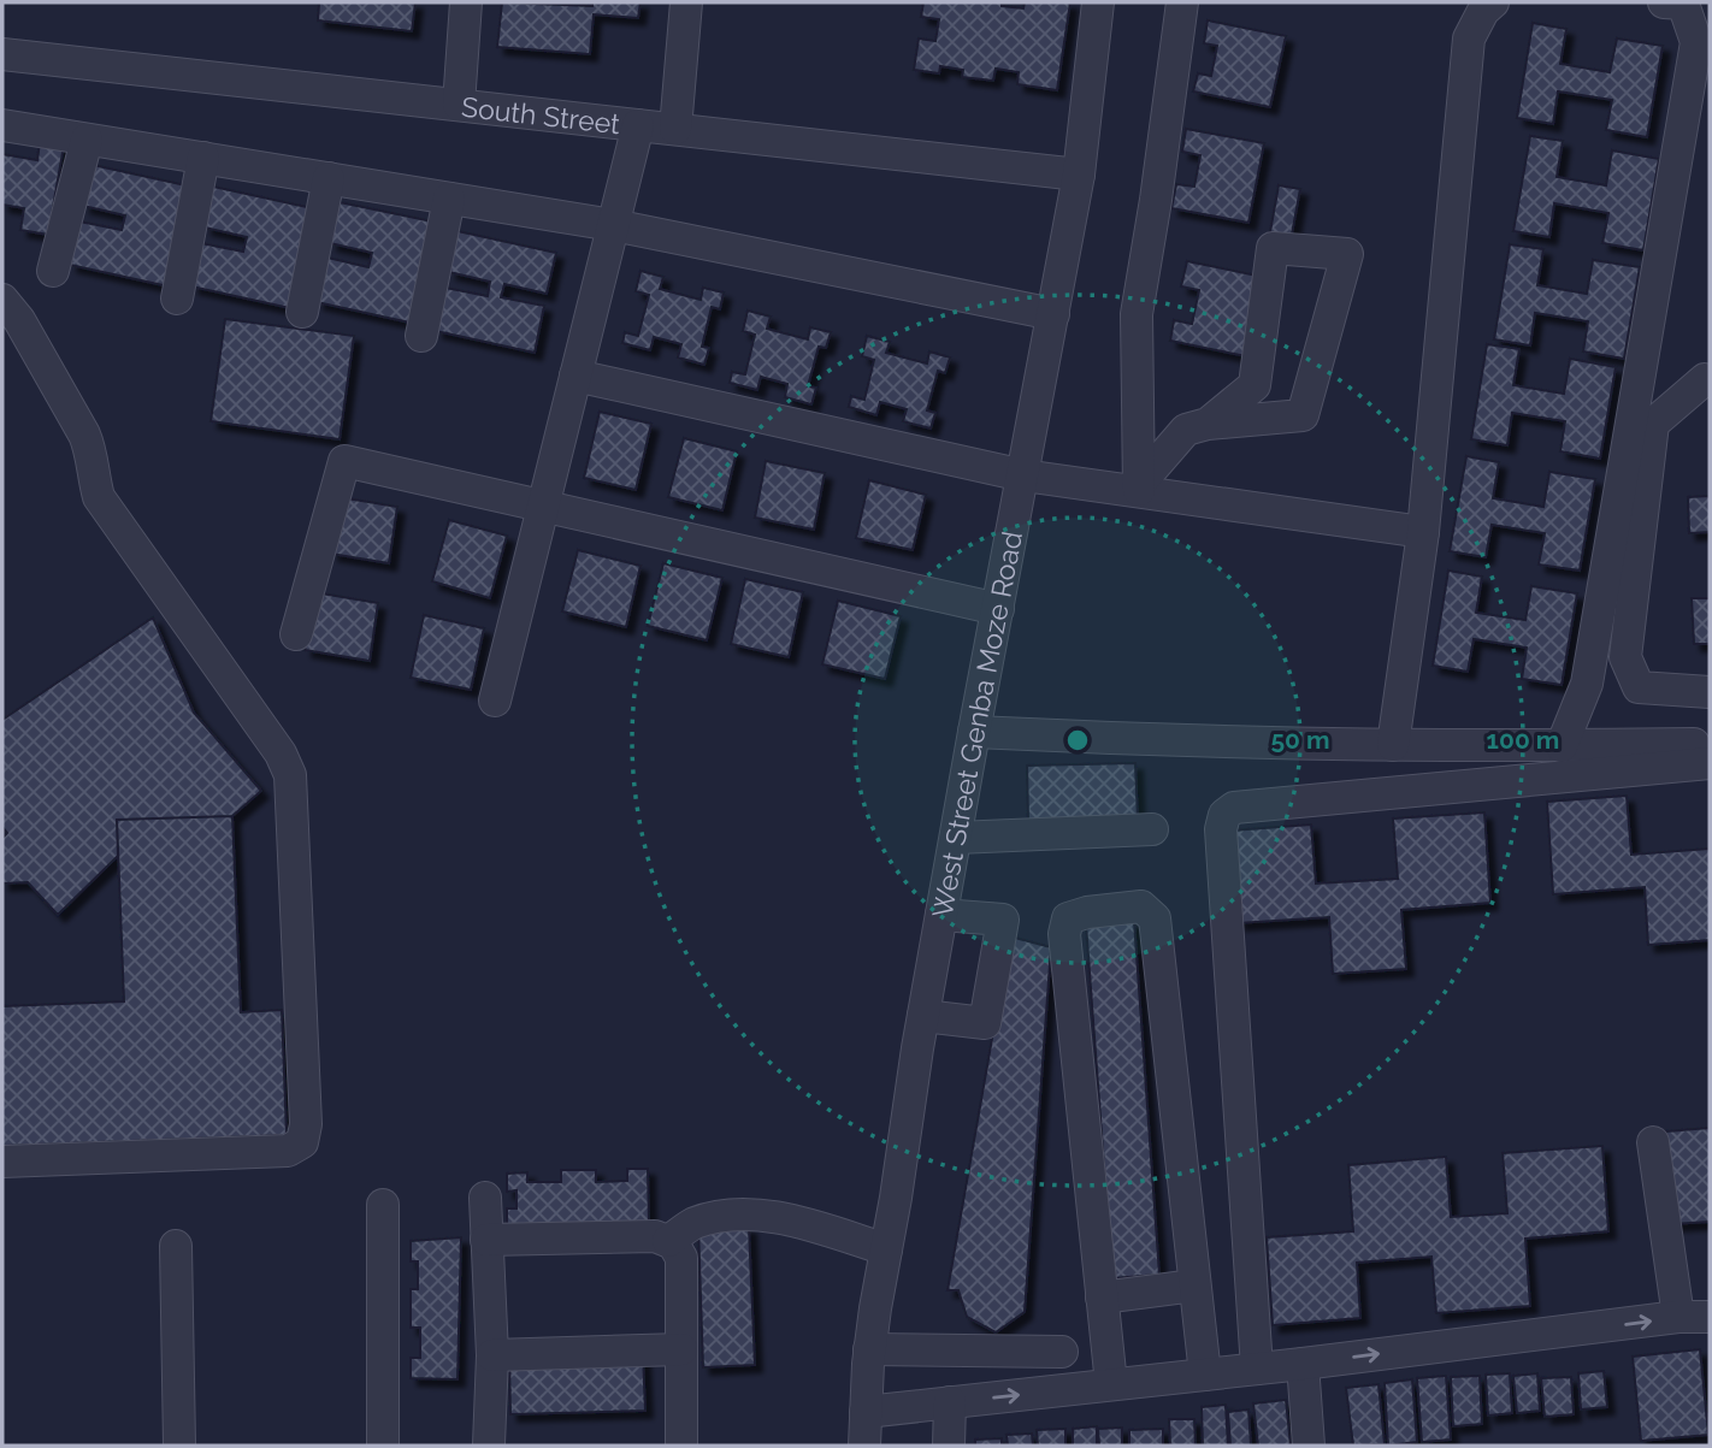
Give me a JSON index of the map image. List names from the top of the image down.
{
  "streets": {
    "street": ["South Street", "West Street Genba Moze Road"]
  },
  "crossings": [
    ["South Street", "West Street Genba Moze Road"]
  ],
  "rings": ["50 m", "100 m"]
}
